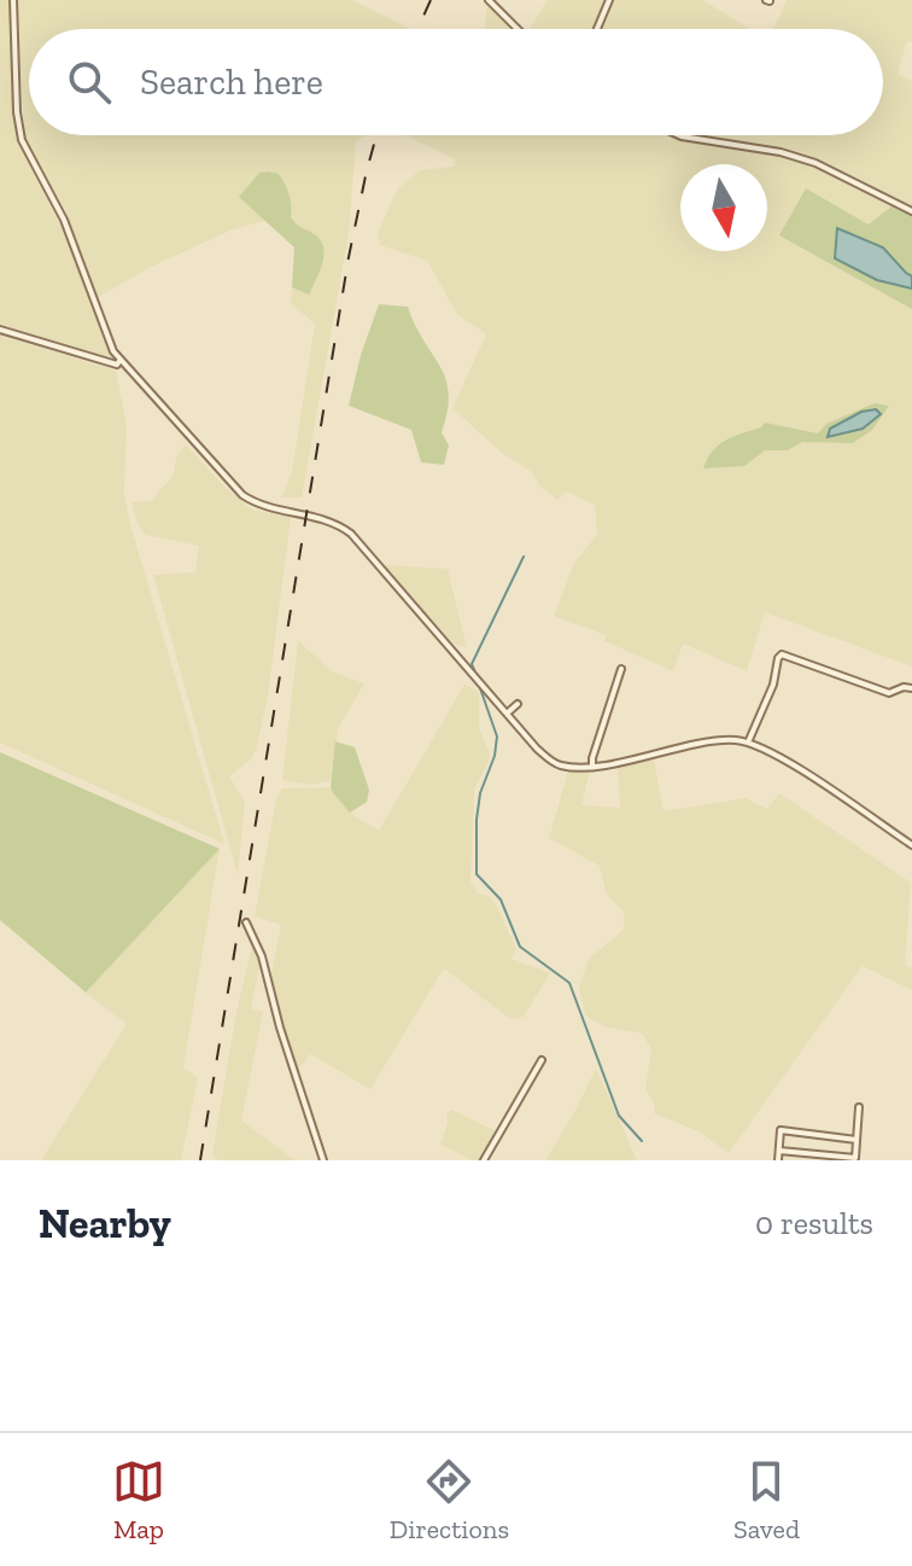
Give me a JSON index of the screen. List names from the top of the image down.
{
  "north": "bottom",
  "page": {
    "search": "Search here",
    "heading": ["Nearby", "0 results"],
    "nav": ["Map", "Directions", "Saved"]
  }
}
